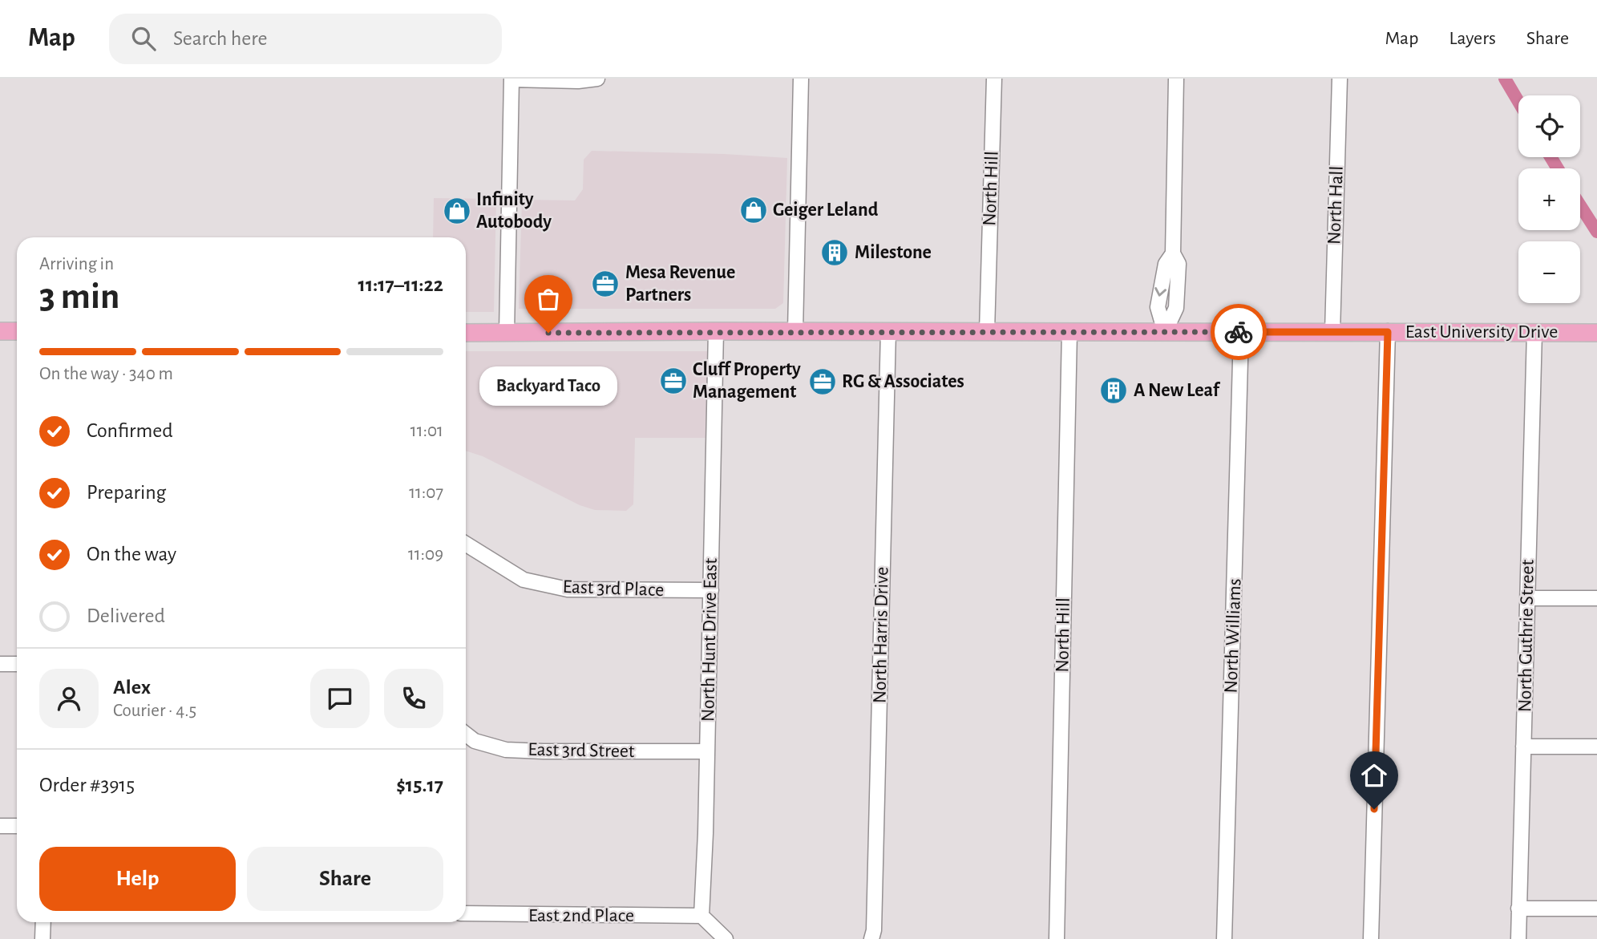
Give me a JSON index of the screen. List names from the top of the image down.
{
  "streets": {
    "main road": ["East University Drive"],
    "street": [
      "North Hill",
      "North Hall",
      "East 3rd Place",
      "North Harris Drive",
      "North Williams",
      "North Guthrie Street",
      "North Hunt Drive East",
      "East 3rd Street",
      "East 2nd Place"
    ]
  },
  "crossings": [
    ["North Hill", "East University Drive"],
    ["North Hall", "East University Drive"],
    ["East University Drive", "North Harris Drive"],
    ["East University Drive", "North Williams"],
    ["East University Drive", "North Guthrie Street"],
    ["East University Drive", "North Hunt Drive East"],
    ["East 3rd Place", "North Hunt Drive East"],
    ["North Hunt Drive East", "East 3rd Street"],
    ["North Hunt Drive East", "East 2nd Place"]
  ],
  "places": {
    "shop": ["Geiger Leland", "Infinity Autobody"],
    "building": ["Milestone", "A New Leaf"],
    "office": ["Mesa Revenue Partners", "Cluff Property Management", "RG & Associates"],
    "other": ["Backyard Taco"]
  },
  "page": {
    "header": "Map",
    "search": "Search here",
    "nav": ["Map", "Layers", "Share"],
    "map_buttons": ["+", "−"],
    "heading": ["3 min", "Arriving in", "11:17–11:22"],
    "panel": [
      "Alex",
      "Courier · 4.5",
      "Order #3915",
      "$15.17"
    ],
    "bar": "On the way · 340 m",
    "bubble": "Backyard Taco",
    "list": [
      ["Confirmed", "11:01"],
      ["Preparing", "11:07"],
      ["On the way", "11:09"],
      "Delivered"
    ],
    "buttons": ["Help", "Share"]
  }
}
